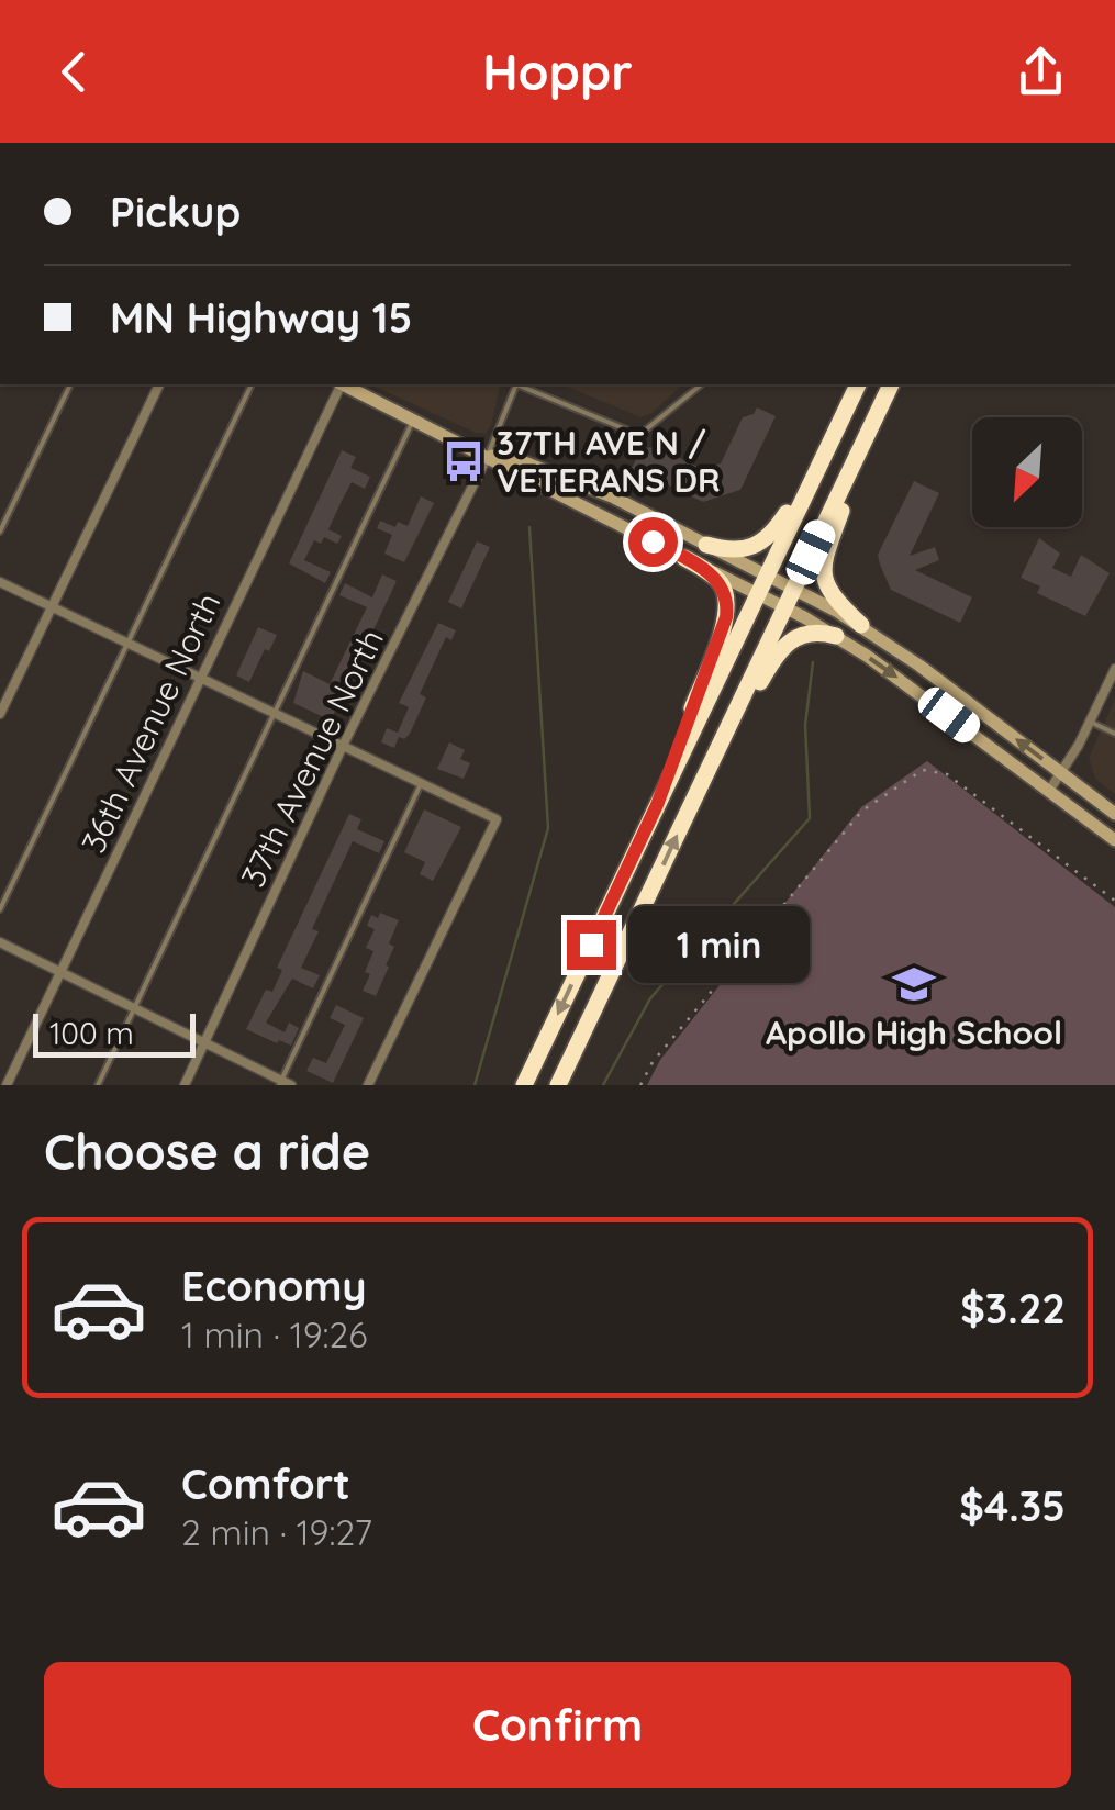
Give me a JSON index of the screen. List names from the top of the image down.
{
  "streets": {
    "street": ["36th Avenue North", "37th Avenue North"]
  },
  "places": {
    "bus stop": ["37TH AVE N / VETERANS DR"],
    "school or university": ["Apollo High School"]
  },
  "scale_bar": "100 m",
  "north": "bottom left",
  "page": {
    "header": "Hoppr",
    "banner": ["Pickup", "MN Highway 15"],
    "bubble": "1 min",
    "scale": "100 m",
    "heading": "Choose a ride",
    "list": [
      {
        "name": "Economy",
        "note": "1 min · 19:26",
        "value": "$3.22"
      },
      {
        "name": "Comfort",
        "note": "2 min · 19:27",
        "value": "$4.35"
      }
    ],
    "buttons": "Confirm"
  }
}
